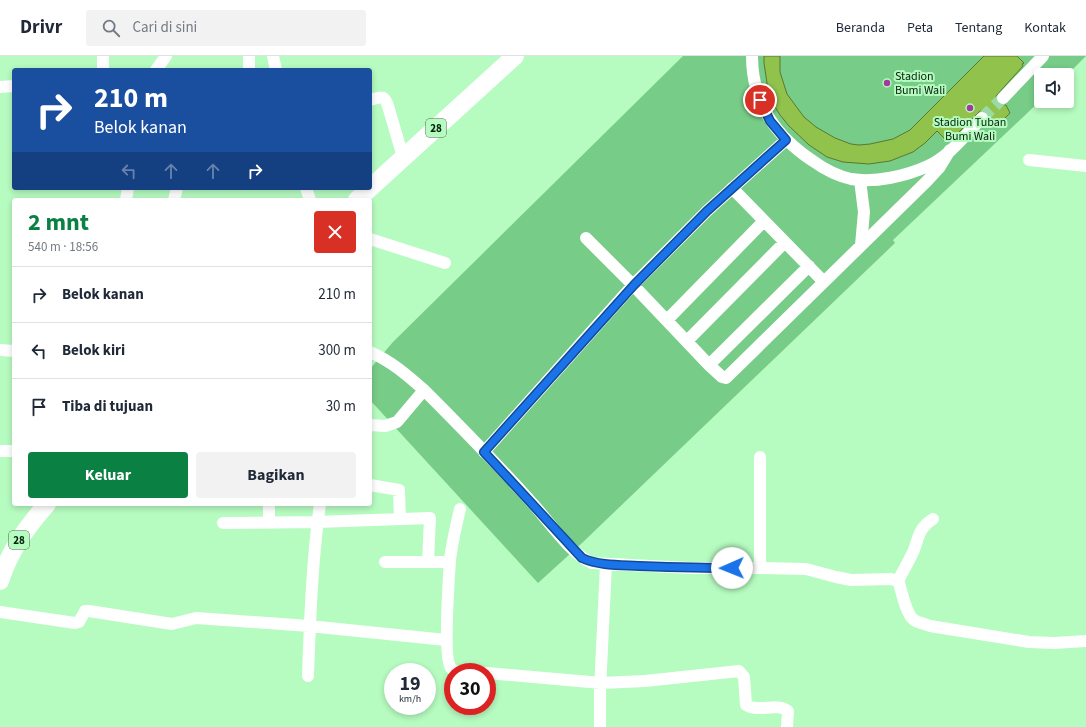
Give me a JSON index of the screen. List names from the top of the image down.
{
  "streets": {
    "highway": ["28"]
  },
  "places": ["Stadion Bumi Wali", "Stadion Tuban Bumi Wali"],
  "page": {
    "header": "Drivr",
    "search": "Cari di sini",
    "nav": [
      "Beranda",
      "Peta",
      "Tentang",
      "Kontak"
    ],
    "turn": ["210 m", "Belok kanan"],
    "heading": ["2 mnt", "540 m · 18:56"],
    "list": [
      {
        "name": "Belok kanan",
        "value": "210 m"
      },
      {
        "name": "Belok kiri",
        "value": "300 m"
      },
      {
        "name": "Tiba di tujuan",
        "value": "30 m"
      }
    ],
    "buttons": ["Keluar", "Bagikan"],
    "speed": "19 km/h",
    "limit": "30"
  }
}
